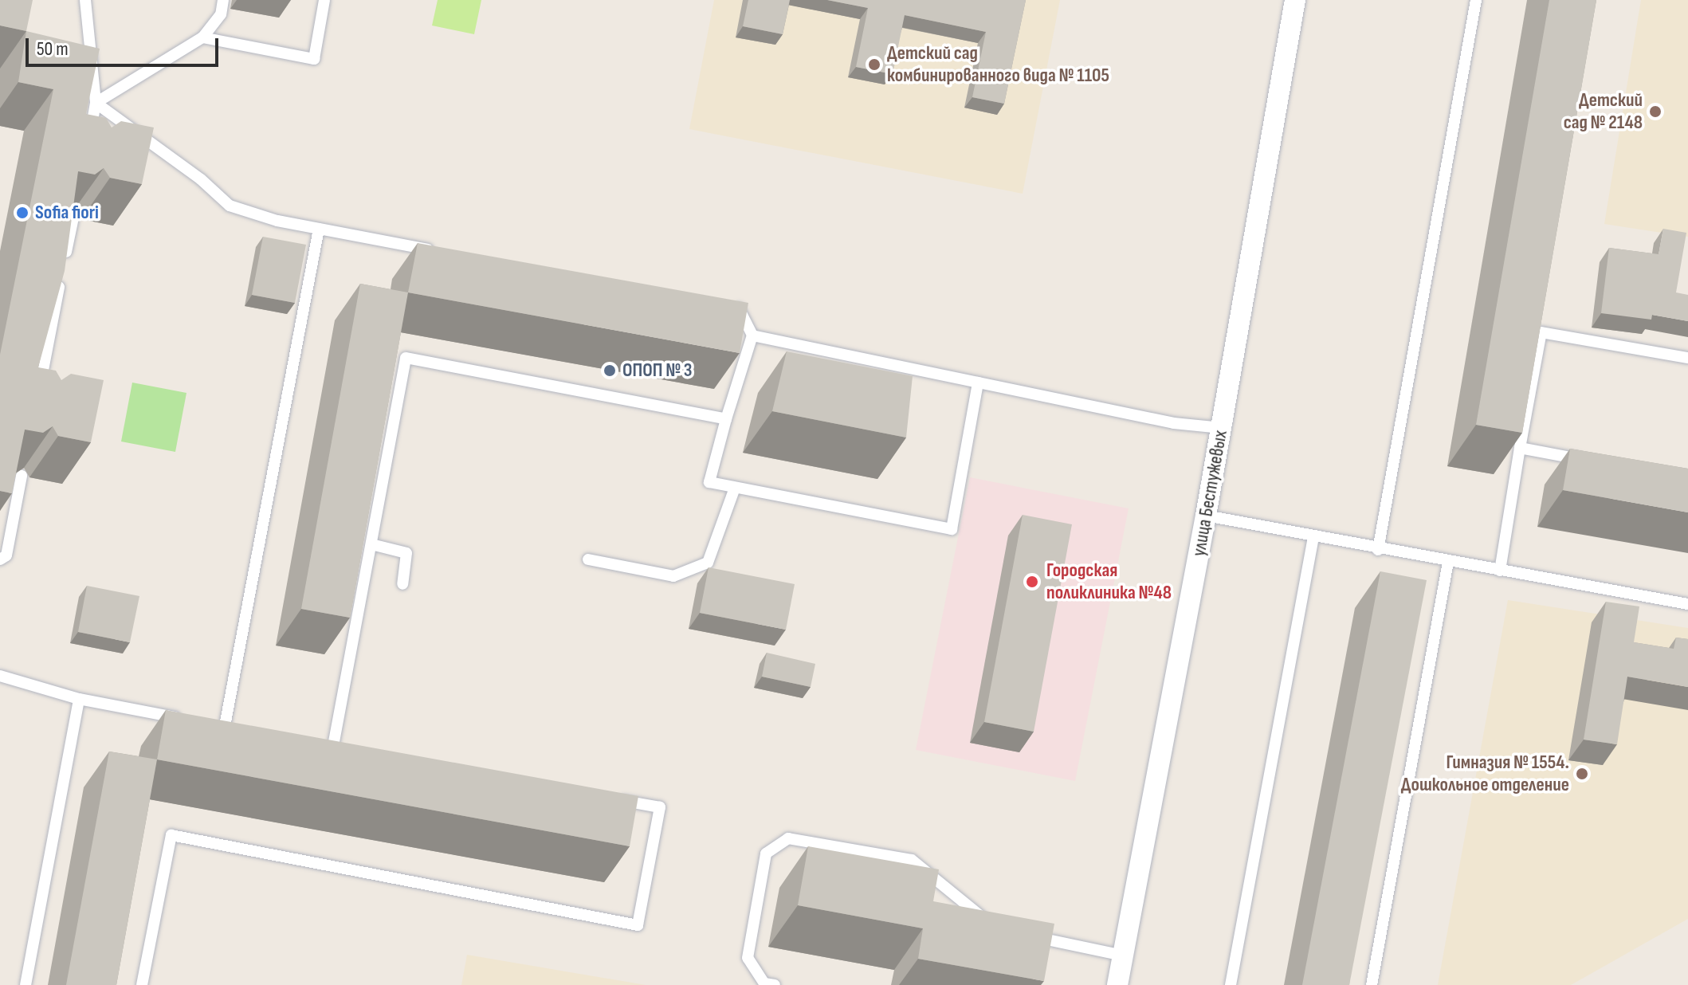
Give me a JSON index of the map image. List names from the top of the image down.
{
  "streets": {
    "street": ["улица Бестужевых"]
  },
  "places": [
    "Детский сад комбинированного вида № 1105",
    "Детский сад № 2148",
    "Sofia fiori",
    "ОПОП № 3",
    "Городская поликлиника №48",
    "Гимназия № 1554. Дошкольное отделение"
  ],
  "scale_bar": "50 m"
}
